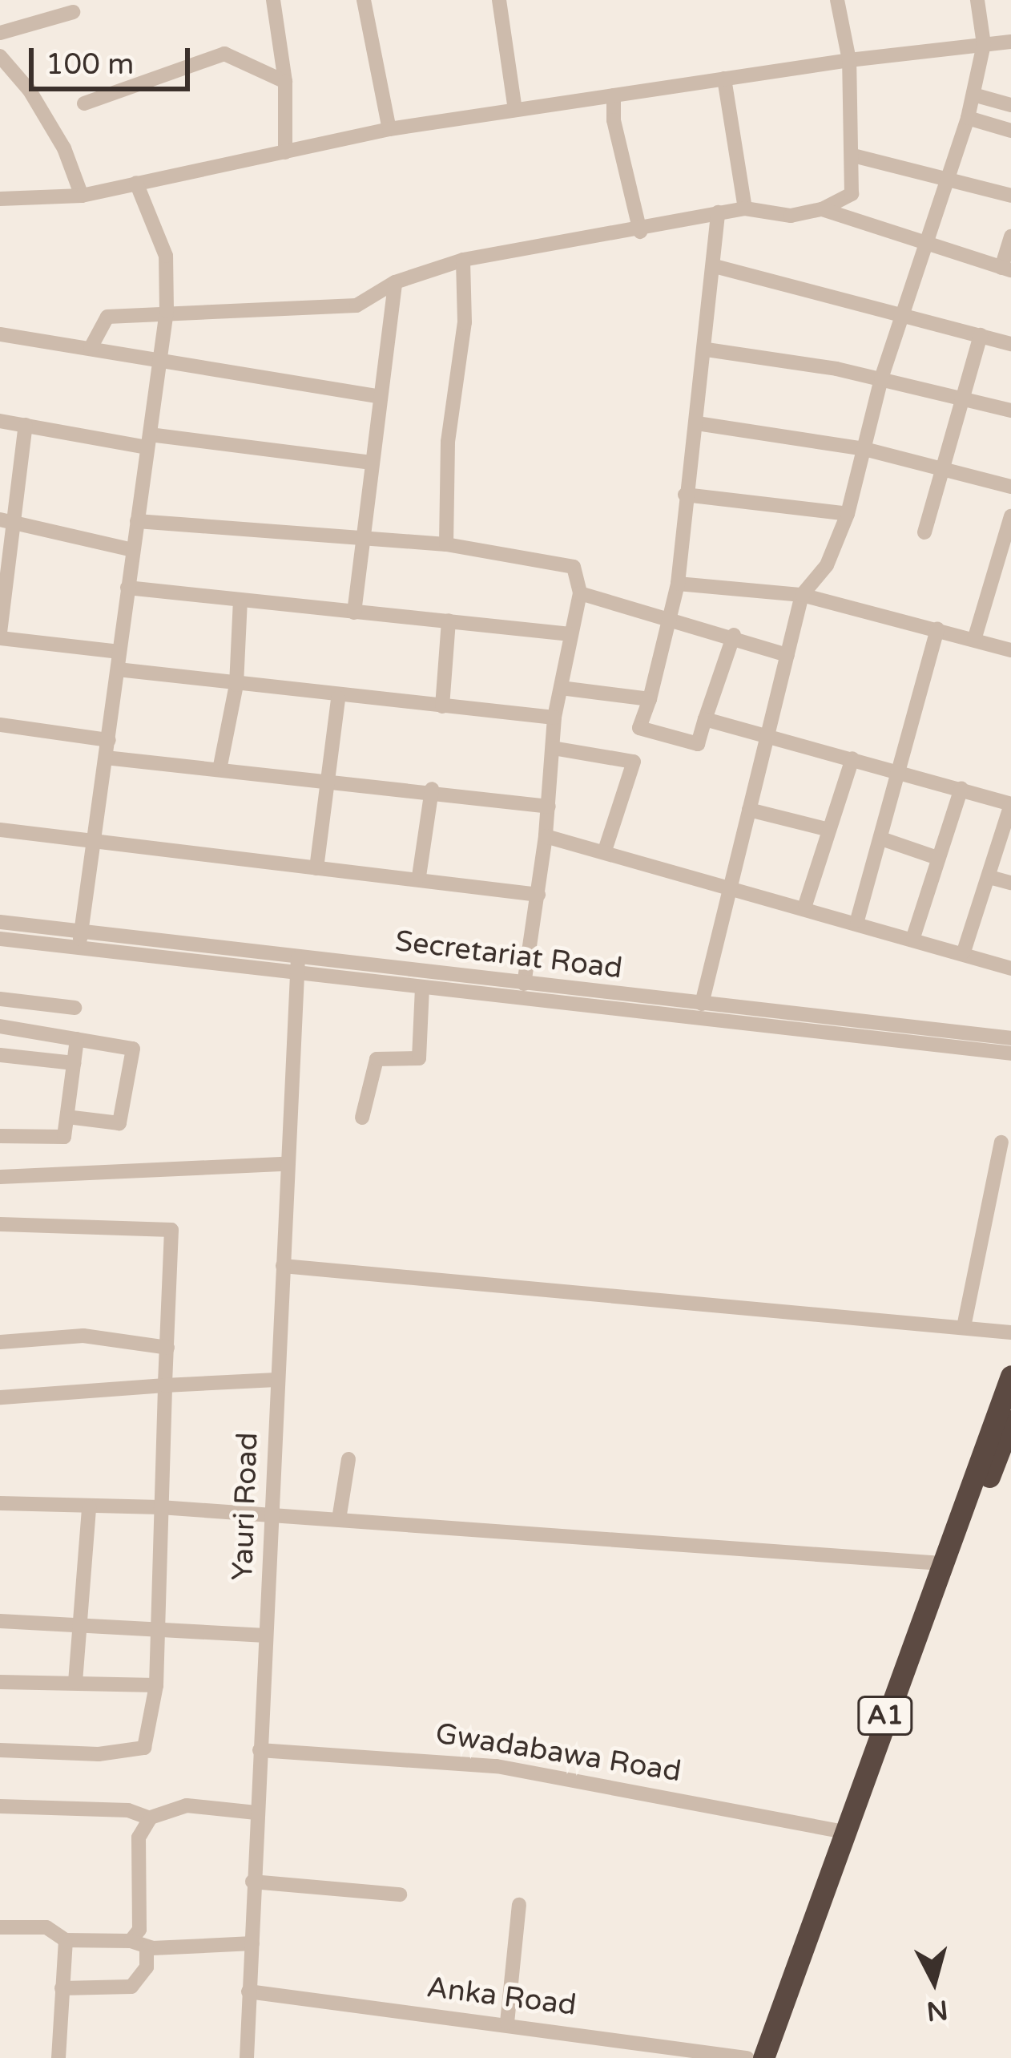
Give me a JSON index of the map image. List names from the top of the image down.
{
  "streets": {
    "highway": ["A1"],
    "street": [
      "Secretariat Road",
      "Yauri Road",
      "Gwadabawa Road",
      "Anka Road"
    ]
  },
  "crossings": [
    ["Secretariat Road", "Yauri Road"],
    ["Yauri Road", "Gwadabawa Road"],
    ["Yauri Road", "Anka Road"],
    ["A1", "Gwadabawa Road"]
  ],
  "scale_bar": "100 m",
  "north": "bottom"
}
